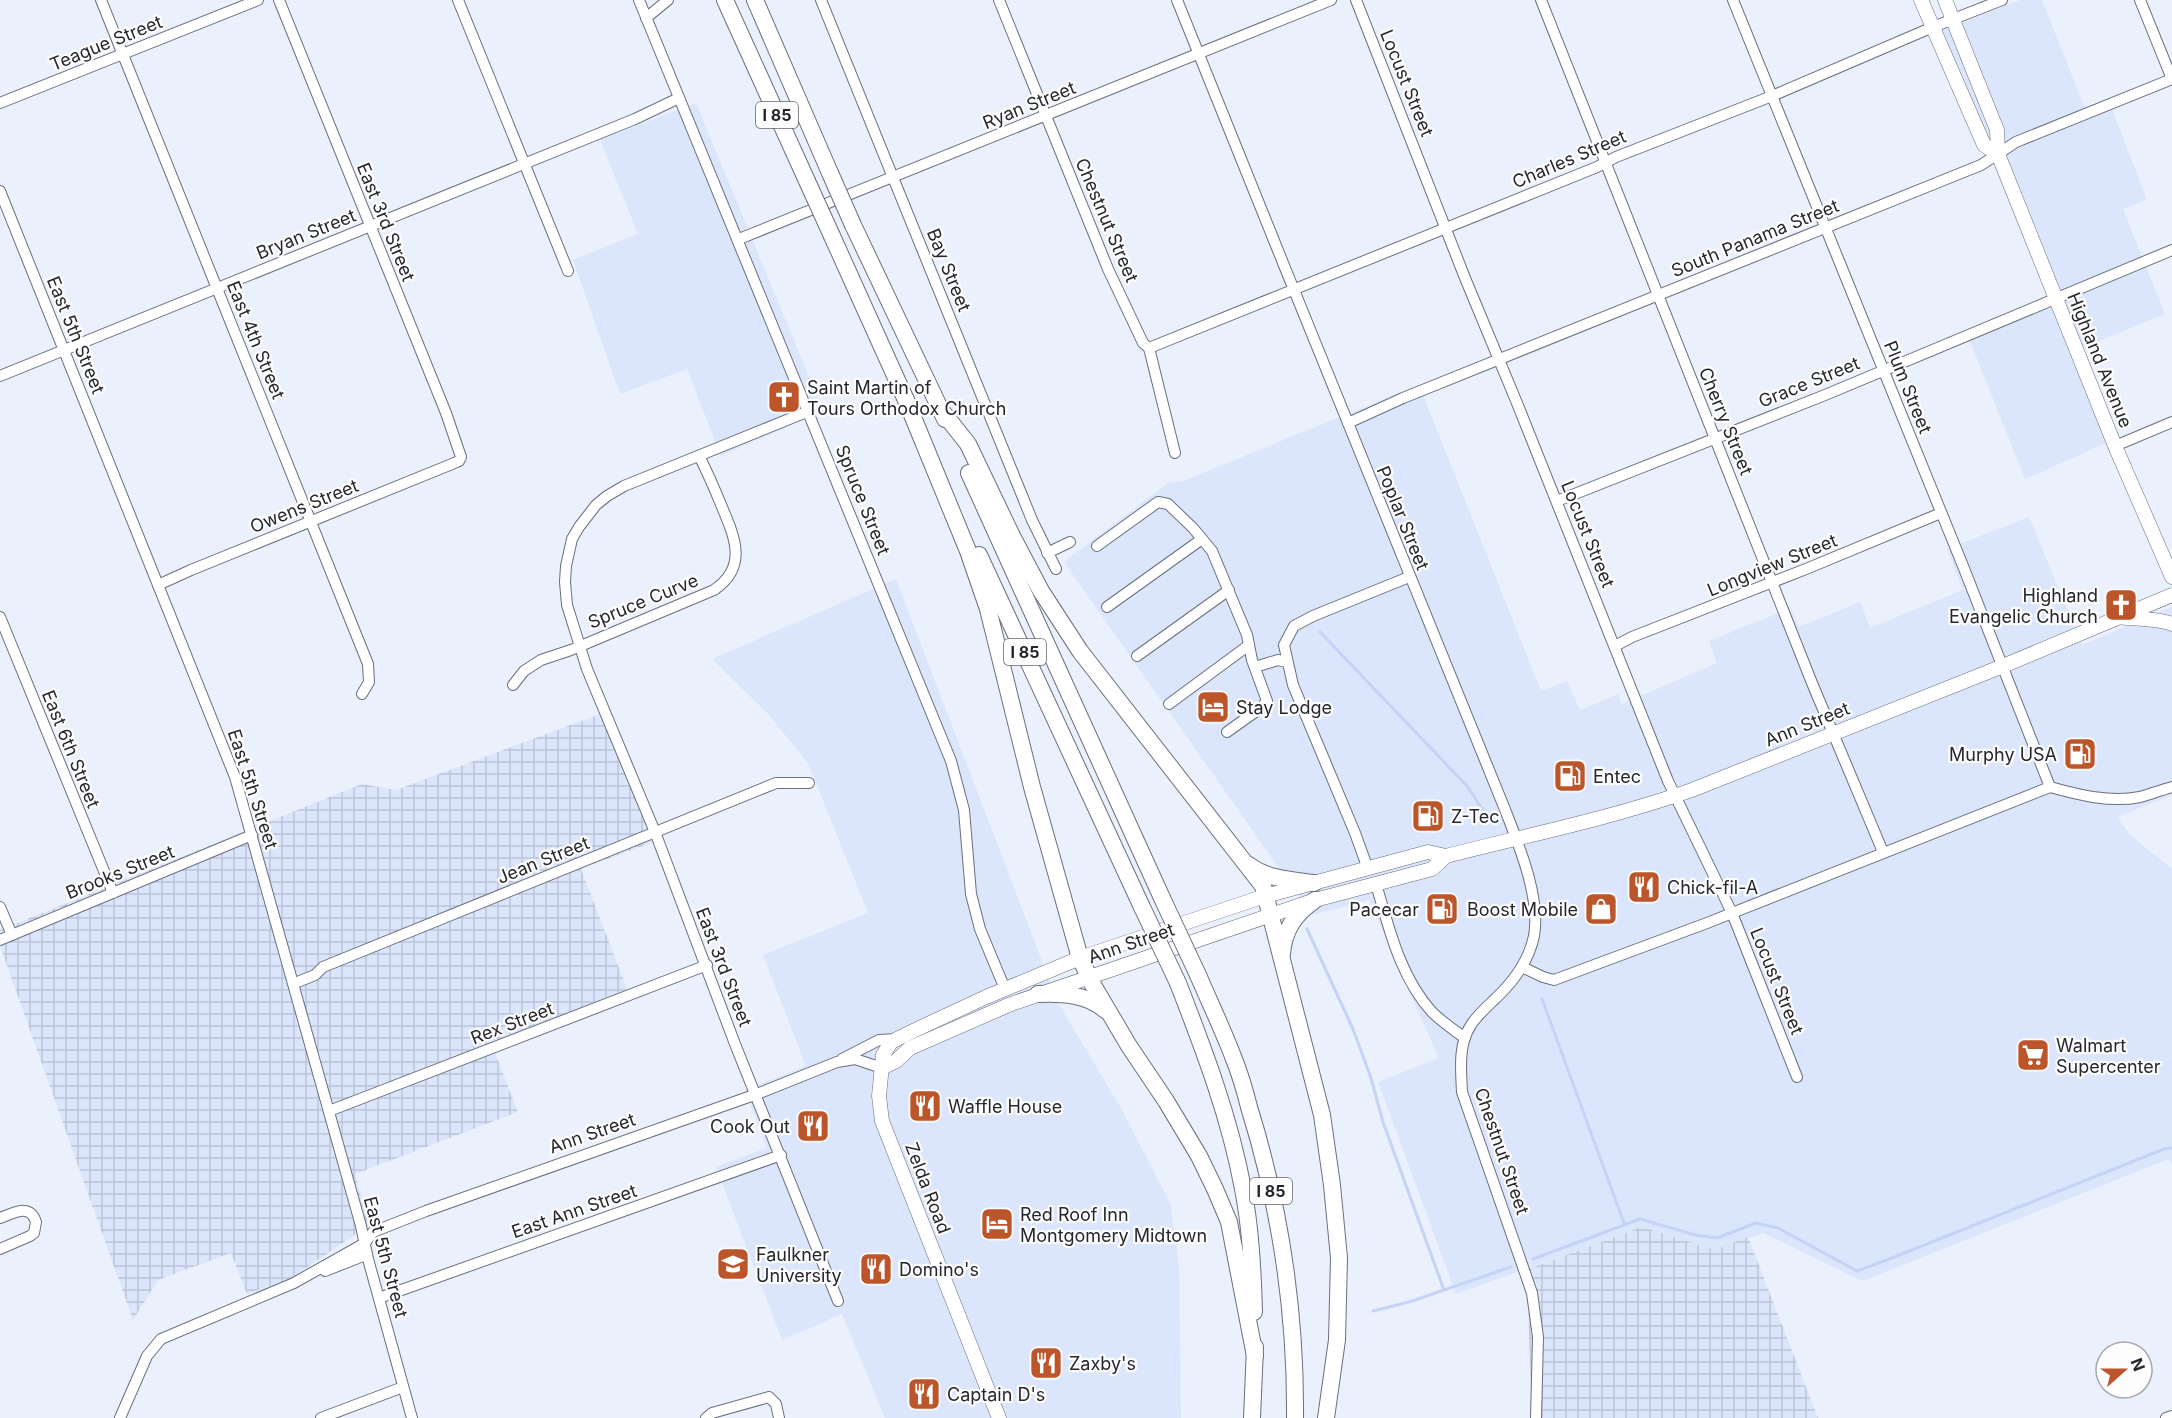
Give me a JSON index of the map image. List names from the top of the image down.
{
  "streets": {
    "highway": ["I 85"],
    "main road": ["Highland Avenue", "Ann Street", "Zelda Road"],
    "street": [
      "Teague Street",
      "Locust Street",
      "Ryan Street",
      "Charles Street",
      "Chestnut Street",
      "East 3rd Street",
      "Bryan Street",
      "South Panama Street",
      "Bay Street",
      "East 5th Street",
      "East 4th Street",
      "Grace Street",
      "Plum Street",
      "Cherry Street",
      "Spruce Street",
      "Owens Street",
      "Poplar Street",
      "Longview Street",
      "Spruce Curve",
      "East 6th Street",
      "Jean Street",
      "Brooks Street",
      "Rex Street",
      "East Ann Street"
    ]
  },
  "crossings": [
    ["Teague Street", "East 4th Street"],
    ["Locust Street", "Charles Street"],
    ["Locust Street", "South Panama Street"],
    ["Locust Street", "Grace Street"],
    ["Locust Street", "Longview Street"],
    ["Locust Street", "Ann Street"],
    ["Ryan Street", "Chestnut Street"],
    ["Ryan Street", "Bay Street"],
    ["Ryan Street", "Spruce Street"],
    ["Ryan Street", "Poplar Street"],
    ["Charles Street", "Chestnut Street"],
    ["Charles Street", "Highland Avenue"],
    ["Charles Street", "Plum Street"],
    ["Charles Street", "Cherry Street"],
    ["Charles Street", "Poplar Street"],
    ["Chestnut Street", "Poplar Street"],
    ["East 3rd Street", "Bryan Street"],
    ["East 3rd Street", "Owens Street"],
    ["East 3rd Street", "Spruce Curve"],
    ["East 3rd Street", "Ann Street"],
    ["East 3rd Street", "Jean Street"],
    ["East 3rd Street", "Rex Street"],
    ["East 3rd Street", "East Ann Street"],
    ["Bryan Street", "East 5th Street"],
    ["Bryan Street", "East 4th Street"],
    ["Bryan Street", "Spruce Street"],
    ["South Panama Street", "Highland Avenue"],
    ["South Panama Street", "Plum Street"],
    ["South Panama Street", "Cherry Street"],
    ["South Panama Street", "Poplar Street"],
    ["East 5th Street", "Owens Street"],
    ["East 5th Street", "Ann Street"],
    ["East 5th Street", "Jean Street"],
    ["East 5th Street", "Brooks Street"],
    ["East 5th Street", "Rex Street"],
    ["East 5th Street", "East Ann Street"],
    ["East 4th Street", "Owens Street"],
    ["Highland Avenue", "Grace Street"],
    ["Grace Street", "Plum Street"],
    ["Grace Street", "Cherry Street"],
    ["Plum Street", "Longview Street"],
    ["Plum Street", "Ann Street"],
    ["Cherry Street", "Longview Street"],
    ["Cherry Street", "Ann Street"],
    ["Spruce Street", "Spruce Curve"],
    ["Spruce Street", "Ann Street"],
    ["Poplar Street", "Ann Street"],
    ["Ann Street", "Zelda Road"],
    ["East 6th Street", "Brooks Street"]
  ],
  "places": {
    "church": ["Saint Martin of Tours Orthodox Church", "Highland Evangelic Church"],
    "hotel": ["Stay Lodge", "Red Roof Inn Montgomery Midtown"],
    "fuel station": [
      "Murphy USA",
      "Entec",
      "Z-Tec",
      "Pacecar"
    ],
    "restaurant": [
      "Chick-fil-A",
      "Waffle House",
      "Cook Out",
      "Domino's",
      "Zaxby's",
      "Captain D's"
    ],
    "shop": ["Boost Mobile"],
    "supermarket": ["Walmart Supercenter"],
    "school or university": ["Faulkner University"]
  },
  "north": "right"
}
